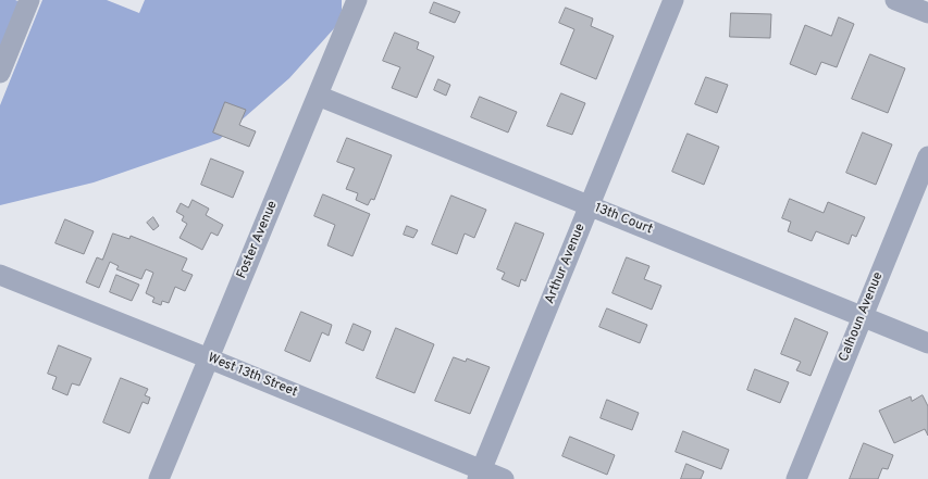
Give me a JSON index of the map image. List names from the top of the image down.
{
  "streets": {
    "street": [
      "13th Court",
      "Foster Avenue",
      "Arthur Avenue",
      "Calhoun Avenue",
      "West 13th Street"
    ]
  },
  "crossings": [
    ["13th Court", "Foster Avenue"],
    ["13th Court", "Arthur Avenue"],
    ["13th Court", "Calhoun Avenue"],
    ["Foster Avenue", "West 13th Street"],
    ["Arthur Avenue", "West 13th Street"]
  ]
}
